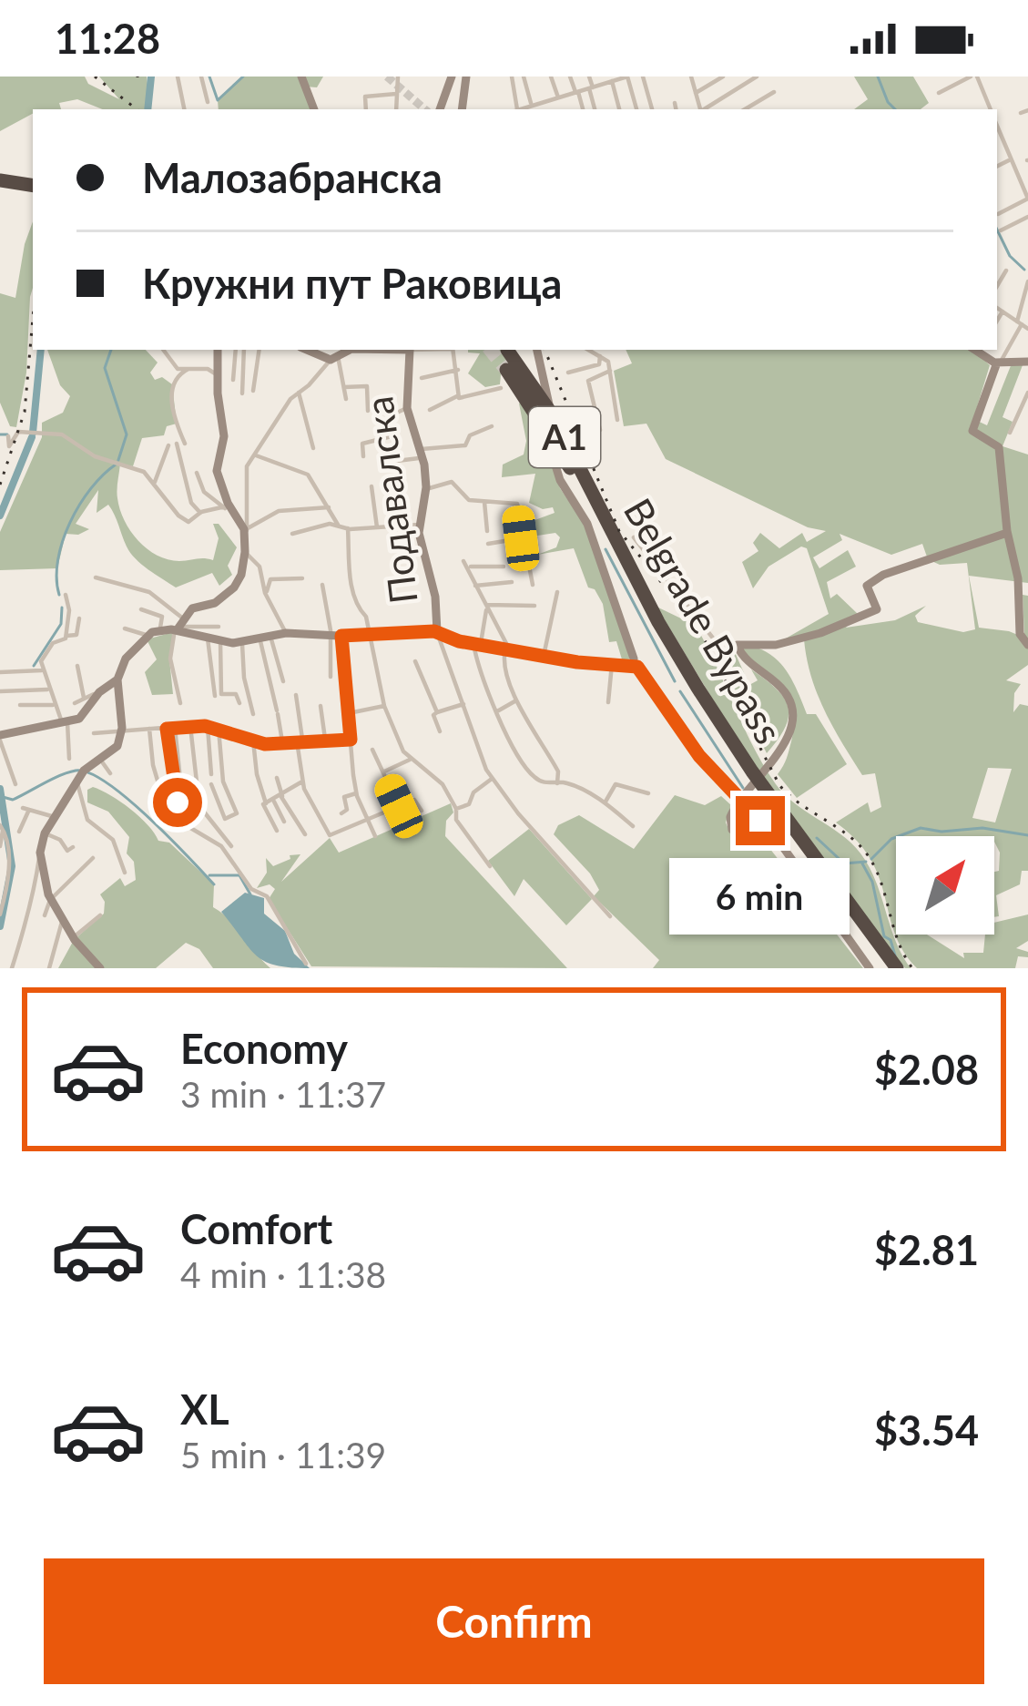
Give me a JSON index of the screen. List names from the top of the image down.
{
  "streets": {
    "highway": ["A1", "Belgrade Bypass"],
    "street": ["Подавалска"]
  },
  "north": "top right",
  "page": {
    "status": "11:28",
    "banner": ["Малозабранска", "Кружни пут Раковица"],
    "bubble": "6 min",
    "list": [
      {
        "name": "Economy",
        "note": "3 min · 11:37",
        "value": "$2.08"
      },
      {
        "name": "Comfort",
        "note": "4 min · 11:38",
        "value": "$2.81"
      },
      {
        "name": "XL",
        "note": "5 min · 11:39",
        "value": "$3.54"
      }
    ],
    "buttons": "Confirm"
  }
}
